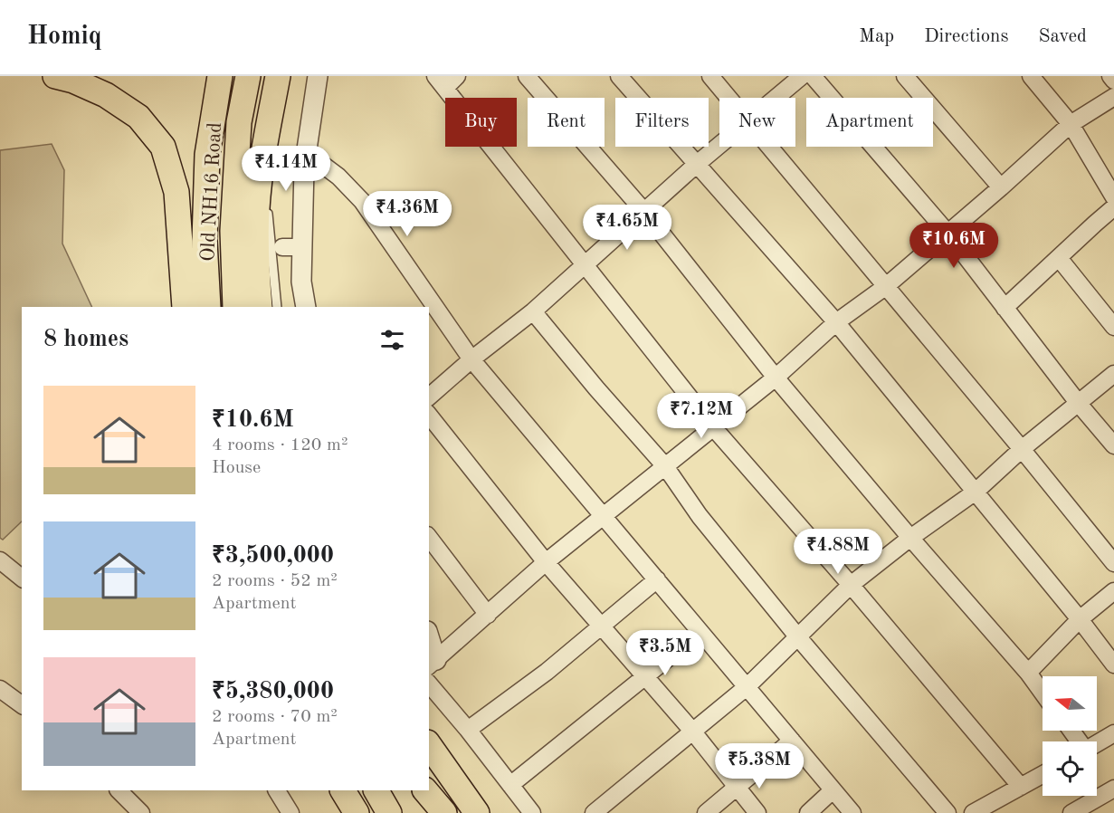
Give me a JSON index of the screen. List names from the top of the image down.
{
  "streets": {
    "main road": ["Old NH16 Road"]
  },
  "north": "left",
  "page": {
    "header": "Homiq",
    "nav": ["Map", "Directions", "Saved"],
    "chip": [
      "Buy",
      "Rent",
      "Filters",
      "New",
      "Apartment"
    ],
    "price": [
      "₹4.14M",
      "₹4.36M",
      "₹4.65M",
      "₹10.6M",
      "₹7.12M",
      "₹4.88M",
      "₹3.5M",
      "₹5.38M"
    ],
    "heading": "8 homes",
    "list": [
      {
        "name": "₹10.6M",
        "note": "4 rooms · 120 m² · House"
      },
      {
        "name": "₹3,500,000",
        "note": "2 rooms · 52 m² · Apartment"
      },
      {
        "name": "₹5,380,000",
        "note": "2 rooms · 70 m² · Apartment"
      }
    ]
  }
}
